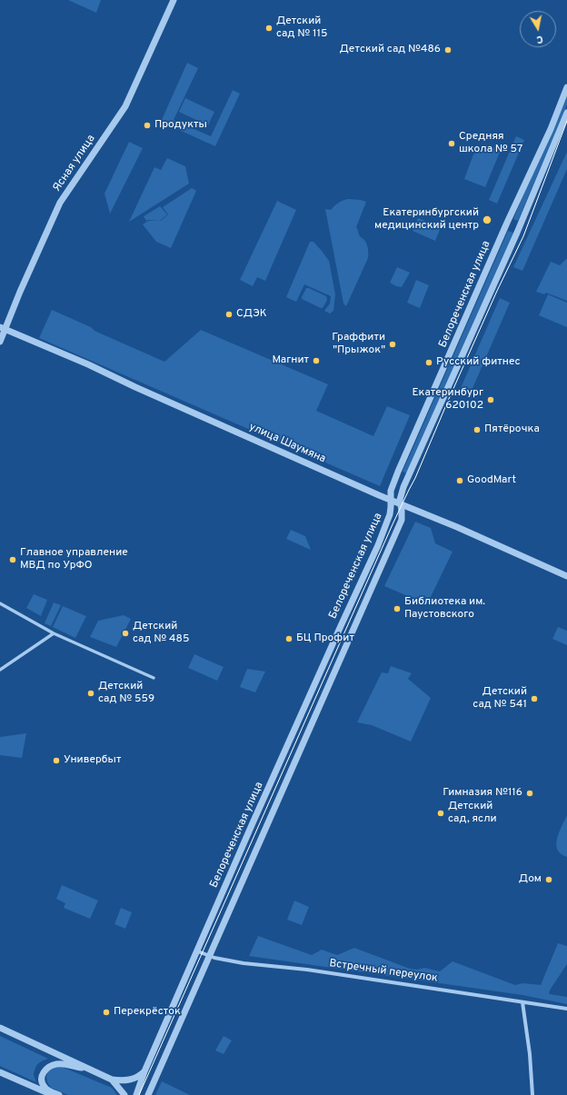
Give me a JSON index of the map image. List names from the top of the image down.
{
  "streets": {
    "street": [
      "Ясная улица",
      "Белореченская улица",
      "улица Шаумяна",
      "Встречный переулок"
    ]
  },
  "crossings": [
    ["Ясная улица", "улица Шаумяна"],
    ["Белореченская улица", "улица Шаумяна"],
    ["Белореченская улица", "Встречный переулок"]
  ],
  "places": [
    "Детский сад № 115",
    "Детский сад №486",
    "Продукты",
    "Средняя школа № 57",
    "Екатеринбургский медицинский центр",
    "СДЭК",
    "Граффити \"Прыжок\"",
    "Магнит",
    "Русский фитнес",
    "Екатеринбург 620102",
    "Пятёрочка",
    "GoodMart",
    "Главное управление МВД по УрФО",
    "Библиотека им. Паустовского",
    "Детский сад № 485",
    "БЦ Профит",
    "Детский сад № 559",
    "Детский сад № 541",
    "Универбыт",
    "Гимназия №116",
    "Детский сад, ясли",
    "Дом",
    "Перекрёсток"
  ],
  "north": "bottom"
}
